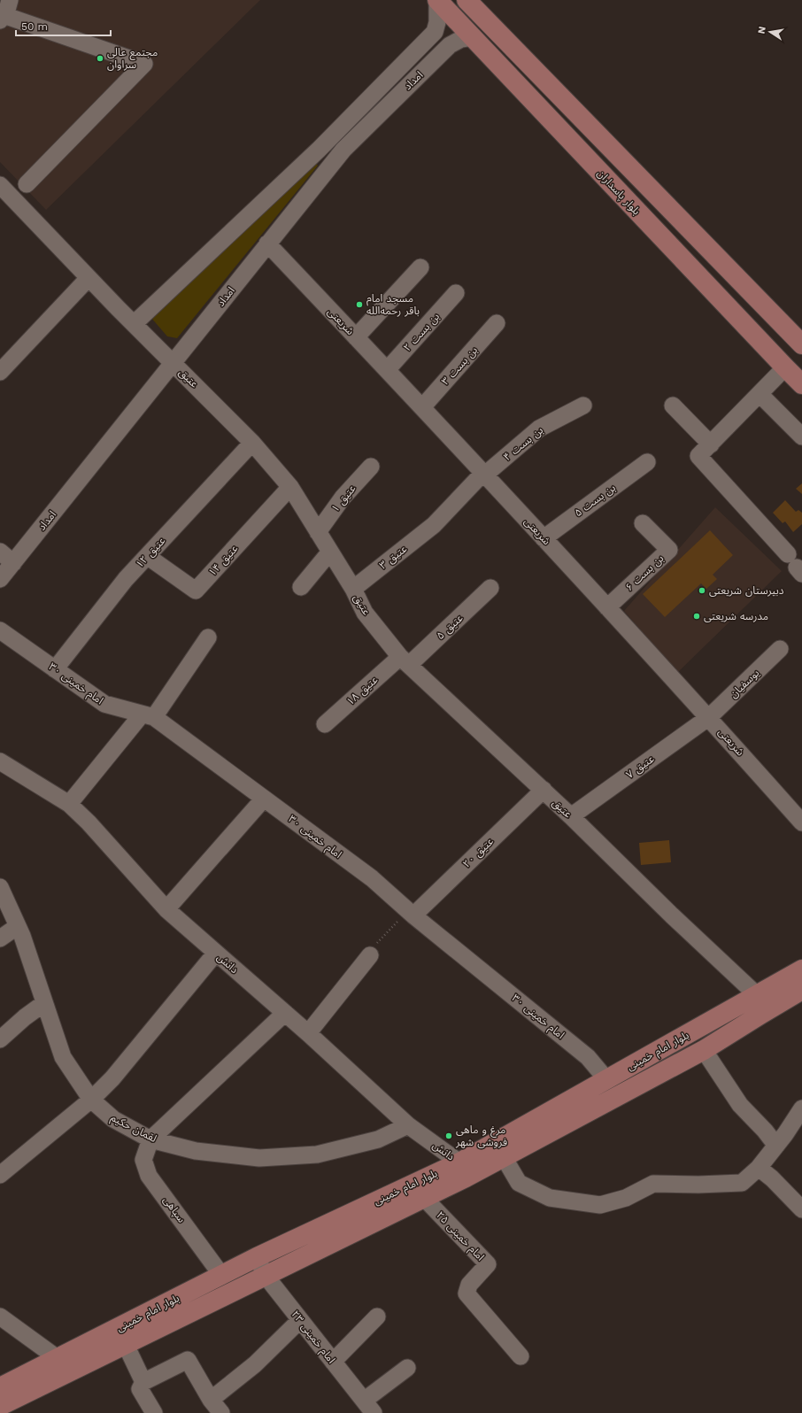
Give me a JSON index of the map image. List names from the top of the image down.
{
  "streets": {
    "main road": ["بلوار پاسداران", "بلوار امام خمینی"],
    "street": [
      "امداد",
      "شریعتی",
      "بن بست ۲",
      "بن بست ۳",
      "عتیق",
      "بن بست ۴",
      "عتیق ۱",
      "بن بست ۵",
      "عتیق ۱۲",
      "عتیق ۳",
      "عتیق ۱۴",
      "بن بست ۶",
      "عتیق ۵",
      "امام خمینی ۳۰",
      "یوسفیان",
      "عتیق ۱۸",
      "عتیق ۷",
      "عتیق ۲۰",
      "دانش",
      "لقمان حکیم",
      "سپاهی",
      "امام خمینی ۲۵",
      "امام خمینی ۲۳"
    ]
  },
  "crossings": [
    ["امداد", "بلوار پاسداران"],
    ["امداد", "شریعتی"],
    ["امداد", "عتیق"],
    ["شریعتی", "بن بست ۲"],
    ["شریعتی", "بن بست ۳"],
    ["شریعتی", "بن بست ۴"],
    ["شریعتی", "بن بست ۵"],
    ["شریعتی", "بن بست ۶"],
    ["شریعتی", "یوسفیان"],
    ["شریعتی", "عتیق ۷"],
    ["عتیق", "عتیق ۱"],
    ["عتیق", "عتیق ۱۲"],
    ["عتیق", "عتیق ۳"],
    ["عتیق", "عتیق ۱۴"],
    ["عتیق", "عتیق ۵"],
    ["عتیق", "عتیق ۱۸"],
    ["عتیق", "عتیق ۷"],
    ["عتیق", "عتیق ۲۰"],
    ["عتیق", "بلوار امام خمینی"],
    ["بن بست ۴", "عتیق ۳"],
    ["عتیق ۱۲", "عتیق ۱۴"],
    ["عتیق ۱۲", "امام خمینی ۳۰"],
    ["عتیق ۵", "عتیق ۱۸"],
    ["امام خمینی ۳۰", "عتیق ۲۰"],
    ["امام خمینی ۳۰", "بلوار امام خمینی"],
    ["یوسفیان", "عتیق ۷"],
    ["دانش", "بلوار امام خمینی"],
    ["دانش", "لقمان حکیم"],
    ["بلوار امام خمینی", "سپاهی"],
    ["بلوار امام خمینی", "امام خمینی ۲۵"],
    ["بلوار امام خمینی", "امام خمینی ۲۳"],
    ["لقمان حکیم", "سپاهی"]
  ],
  "places": [
    "مجتمع عالی سراوان",
    "مسجد امام باقر رحمه‌الله",
    "دبیرستان شریعتی",
    "مدرسه شریعتی",
    "مرغ و ماهی فروشی شهر"
  ],
  "scale_bar": "50 m",
  "north": "left"
}
